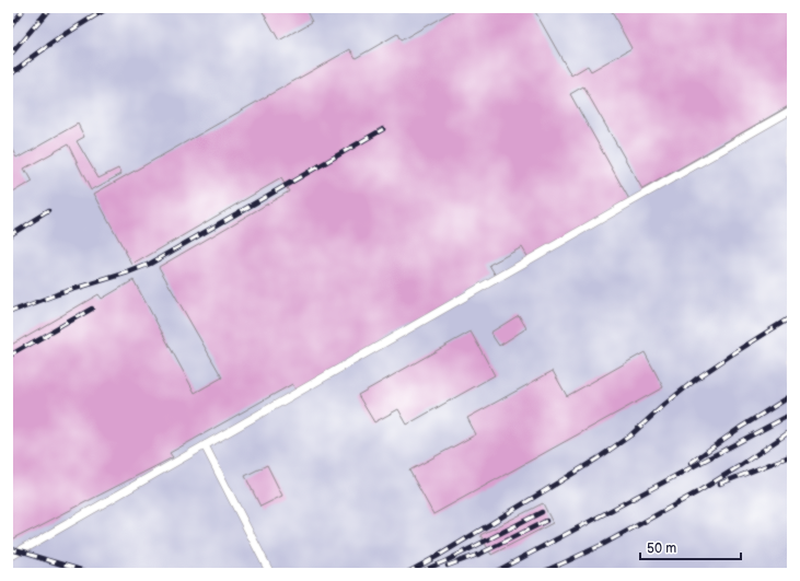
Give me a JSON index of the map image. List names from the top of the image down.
{
  "scale_bar": "50 m"
}
